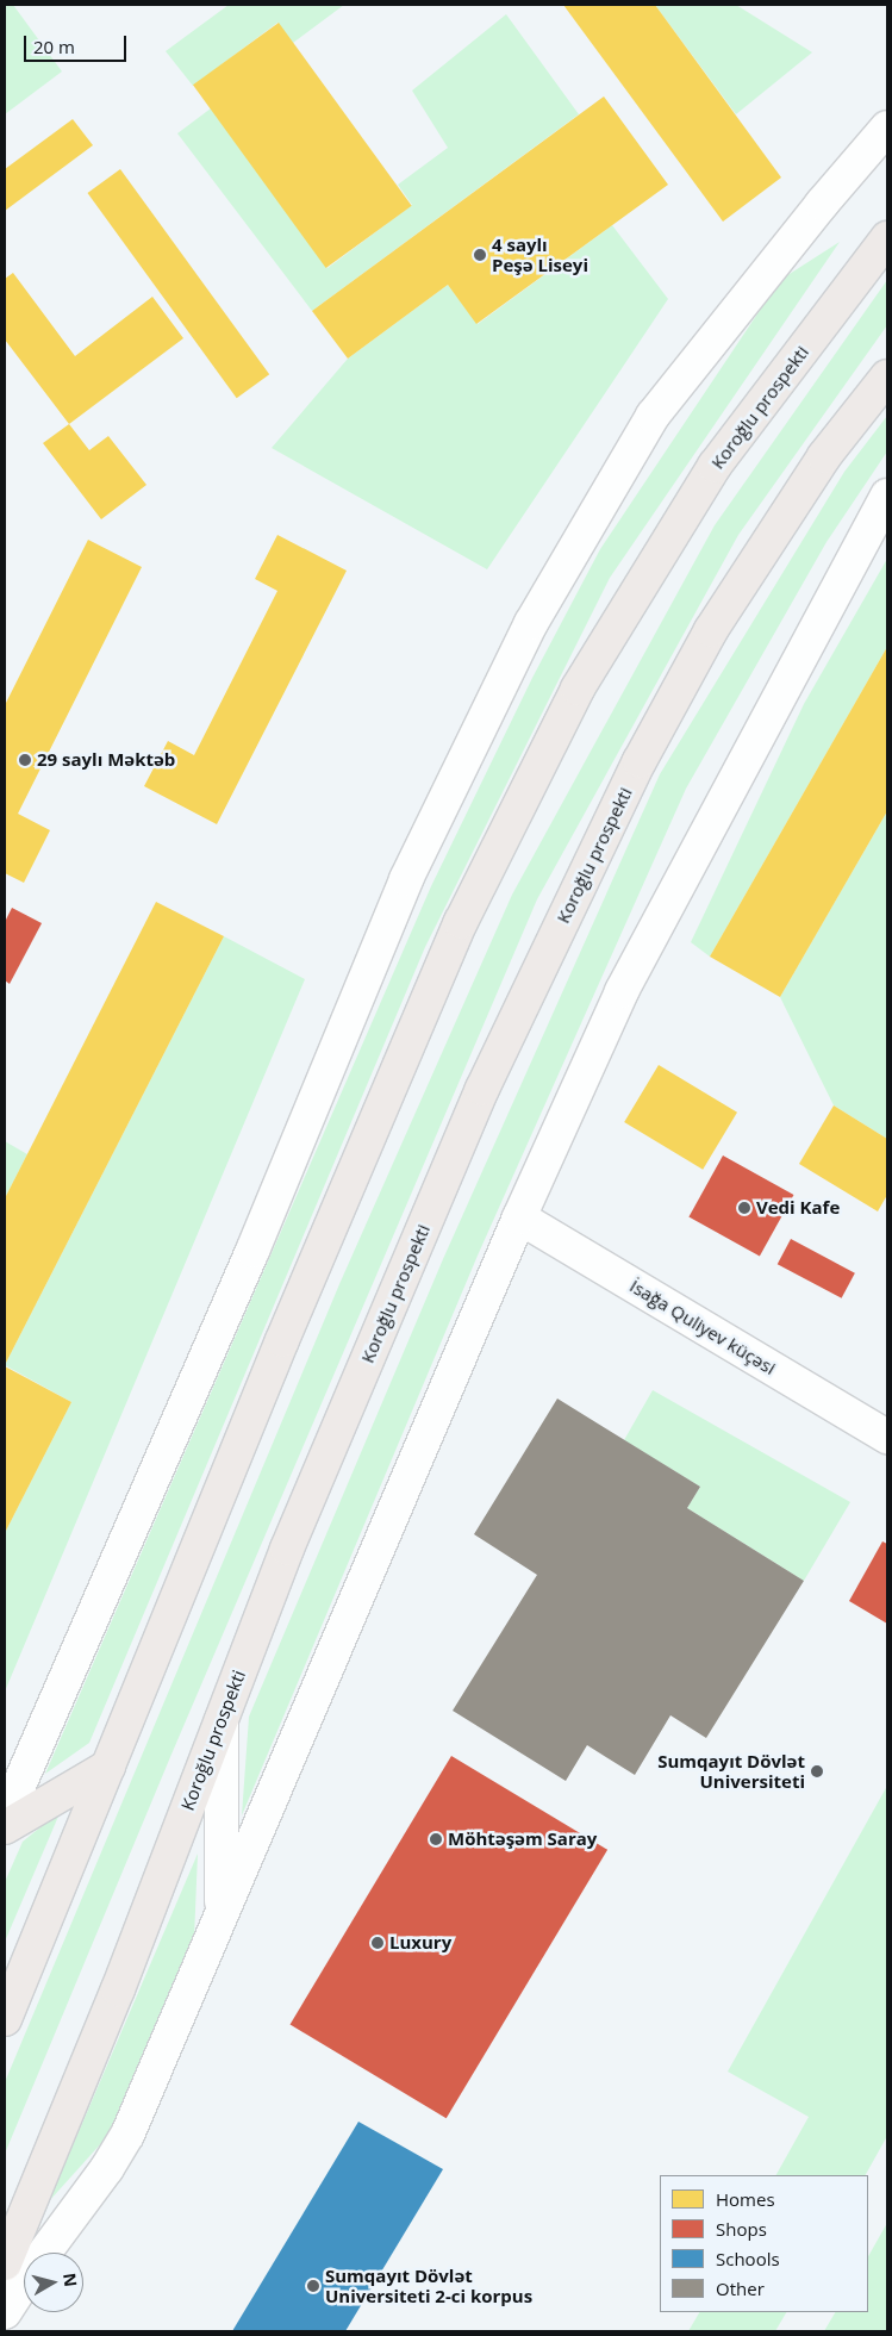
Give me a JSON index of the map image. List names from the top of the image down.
{
  "streets": {
    "main road": ["Koroğlu prospekti"],
    "street": ["İsağa Quliyev küçəsi"]
  },
  "places": [
    "4 saylı Peşə Liseyi",
    "29 saylı Məktəb",
    "Vedi Kafe",
    "Sumqayıt Dövlət Universiteti",
    "Möhtəşəm Saray",
    "Luxury",
    "Sumqayıt Dövlət Universiteti 2-ci korpus"
  ],
  "legend": [
    "Homes",
    "Shops",
    "Schools",
    "Other"
  ],
  "scale_bar": "20 m",
  "north": "right"
}
